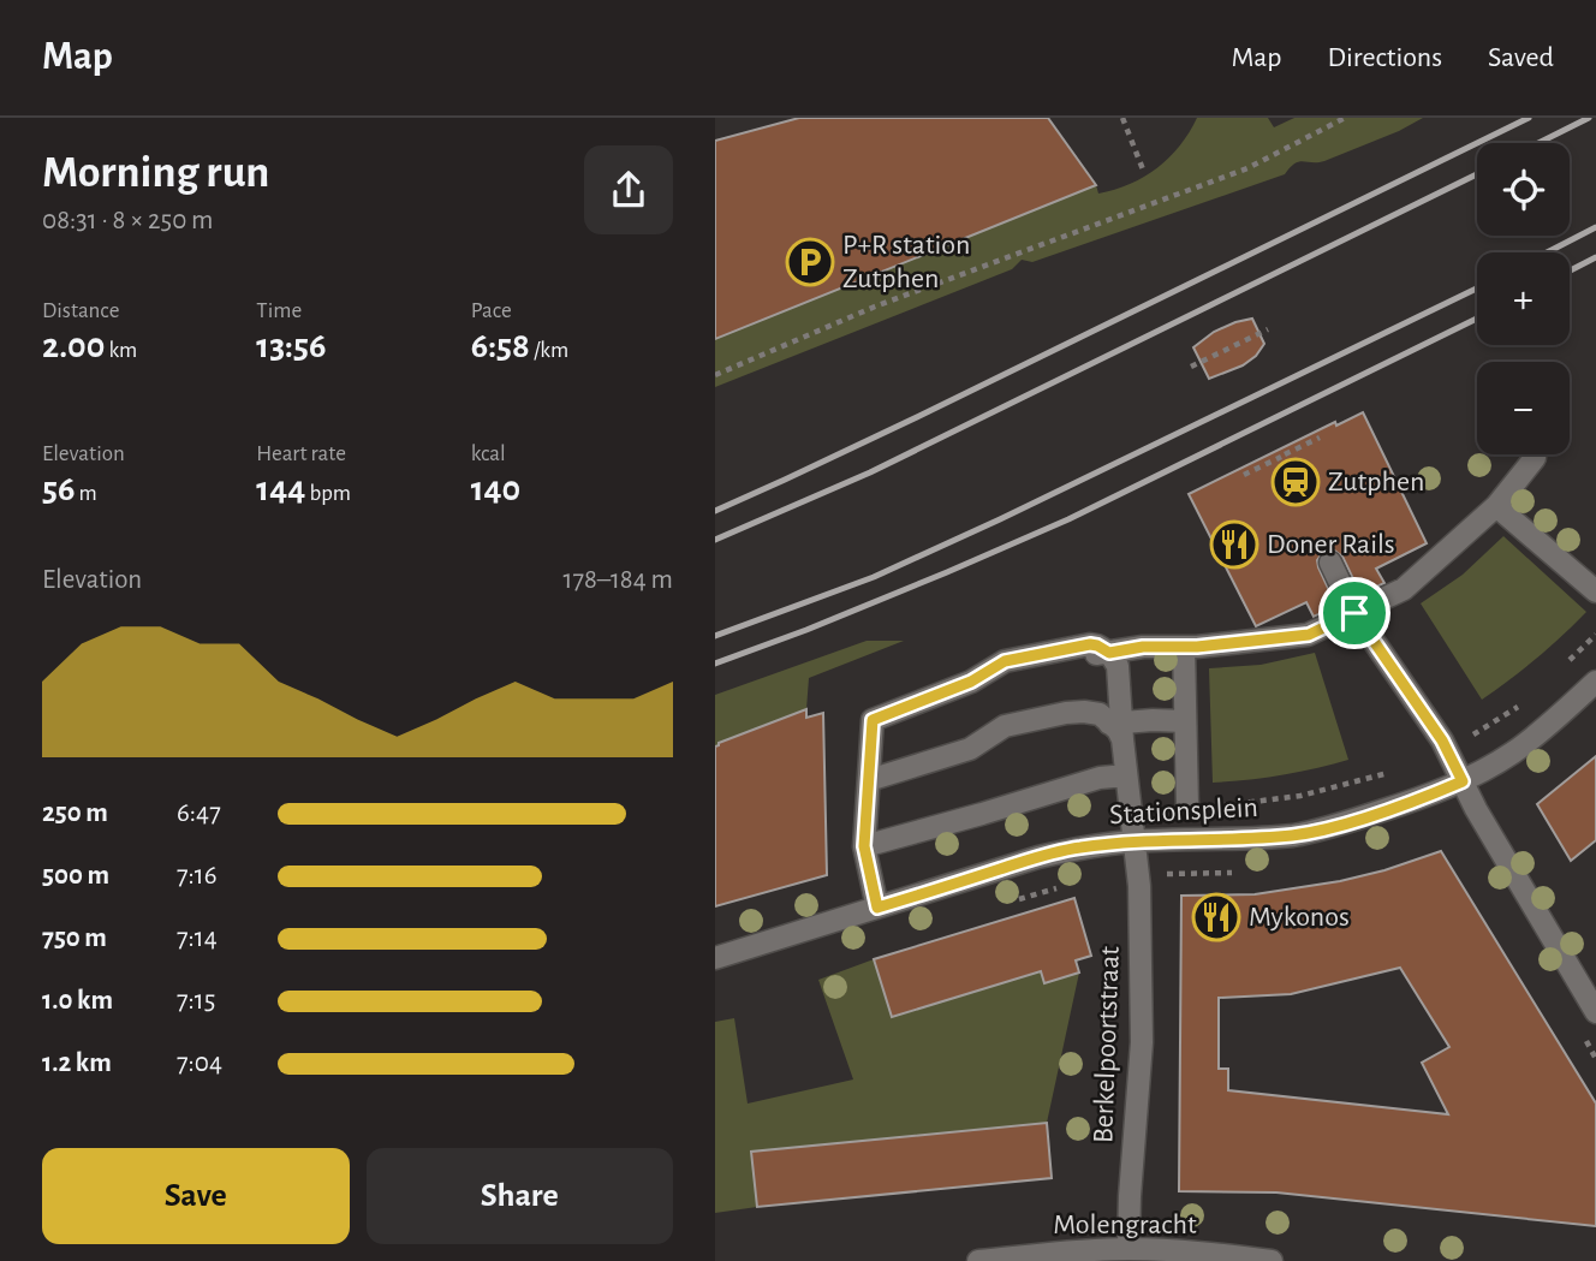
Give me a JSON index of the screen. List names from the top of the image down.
{
  "streets": {
    "street": ["Stationsplein", "Berkelpoortstraat", "Molengracht"]
  },
  "crossings": [
    ["Stationsplein", "Berkelpoortstraat"],
    ["Berkelpoortstraat", "Molengracht"]
  ],
  "places": {
    "parking": ["P+R station Zutphen"],
    "station": ["Zutphen"],
    "restaurant": ["Doner Rails", "Mykonos"]
  },
  "page": {
    "header": "Map",
    "nav": ["Map", "Directions", "Saved"],
    "heading": ["Morning run", "08:31 · 8 × 250 m"],
    "map_buttons": ["+", "−"],
    "stats": [
      ["Distance", "2.00 km"],
      ["Time", "13:56"],
      ["Pace", "6:58 /km"],
      ["Elevation", "56 m"],
      ["Heart rate", "144 bpm"],
      ["kcal", "140"]
    ],
    "chart": ["Elevation", "178–184 m"],
    "list": [
      {
        "name": "250 m",
        "note": "6:47"
      },
      {
        "name": "500 m",
        "note": "7:16"
      },
      {
        "name": "750 m",
        "note": "7:14"
      },
      {
        "name": "1.0 km",
        "note": "7:15"
      },
      {
        "name": "1.2 km",
        "note": "7:04"
      }
    ],
    "buttons": ["Save", "Share"]
  }
}
